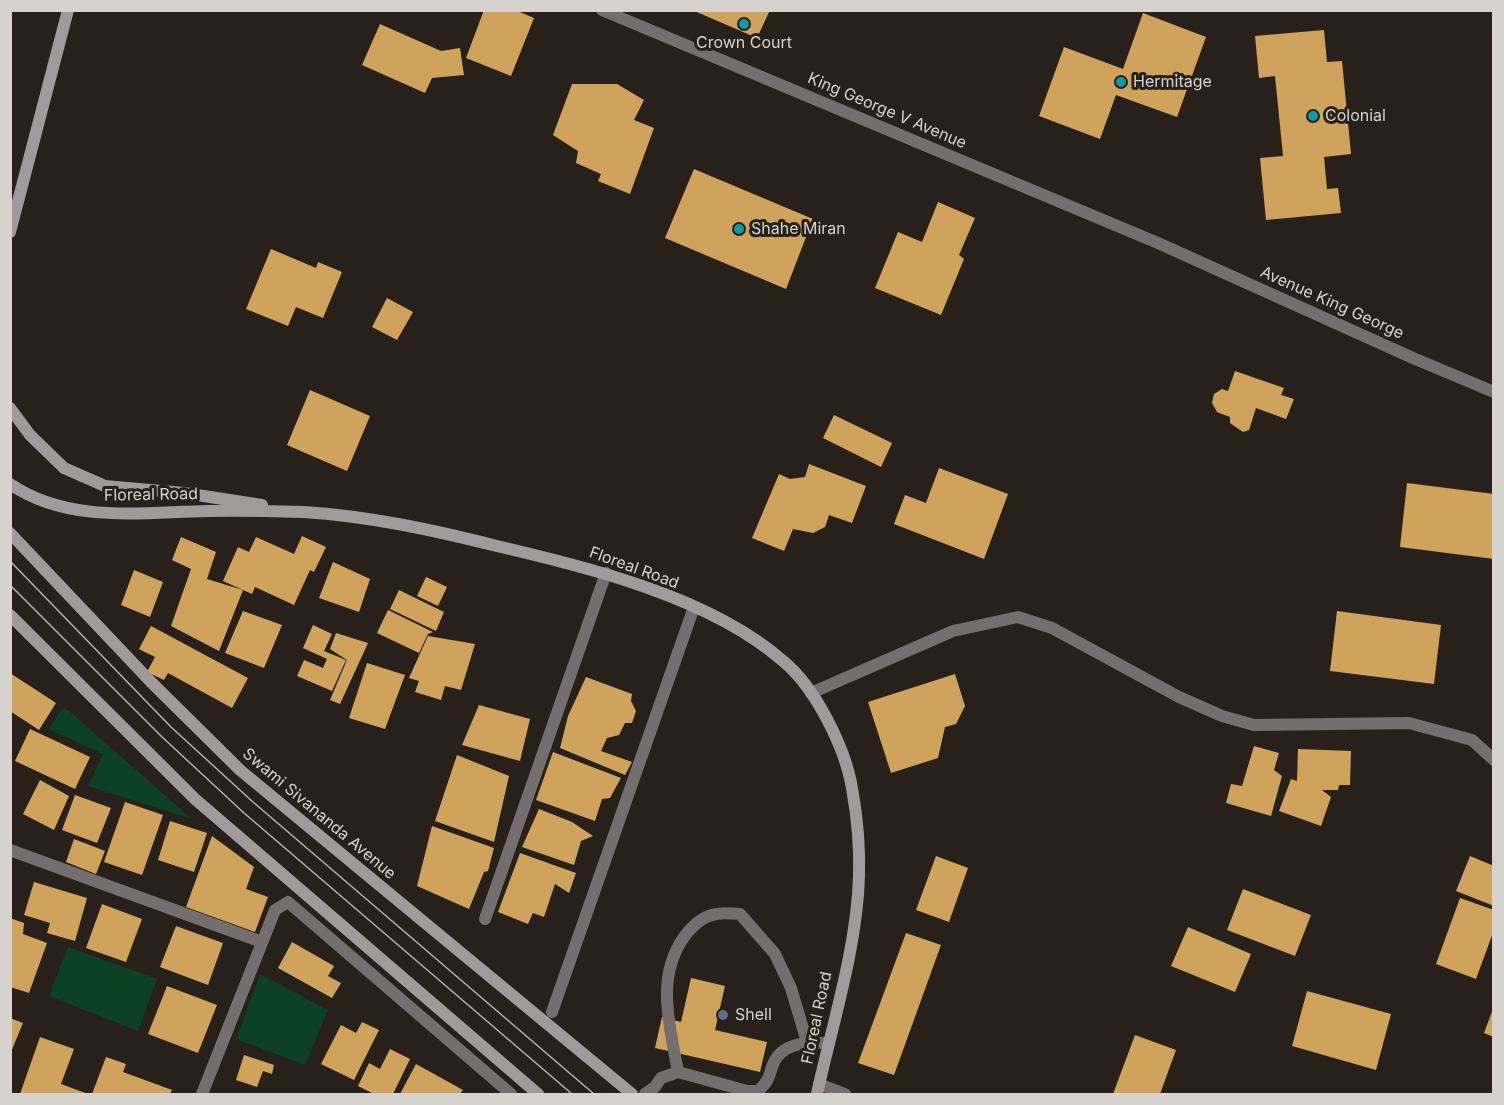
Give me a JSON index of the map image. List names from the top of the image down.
{
  "streets": {
    "main road": ["Floreal Road", "Swami Sivananda Avenue"],
    "street": ["King George V Avenue", "Avenue King George"]
  },
  "crossings": [
    ["King George V Avenue", "Avenue King George"]
  ],
  "places": [
    "Crown Court",
    "Hermitage",
    "Colonial",
    "Shahe Miran",
    "Shell"
  ]
}
